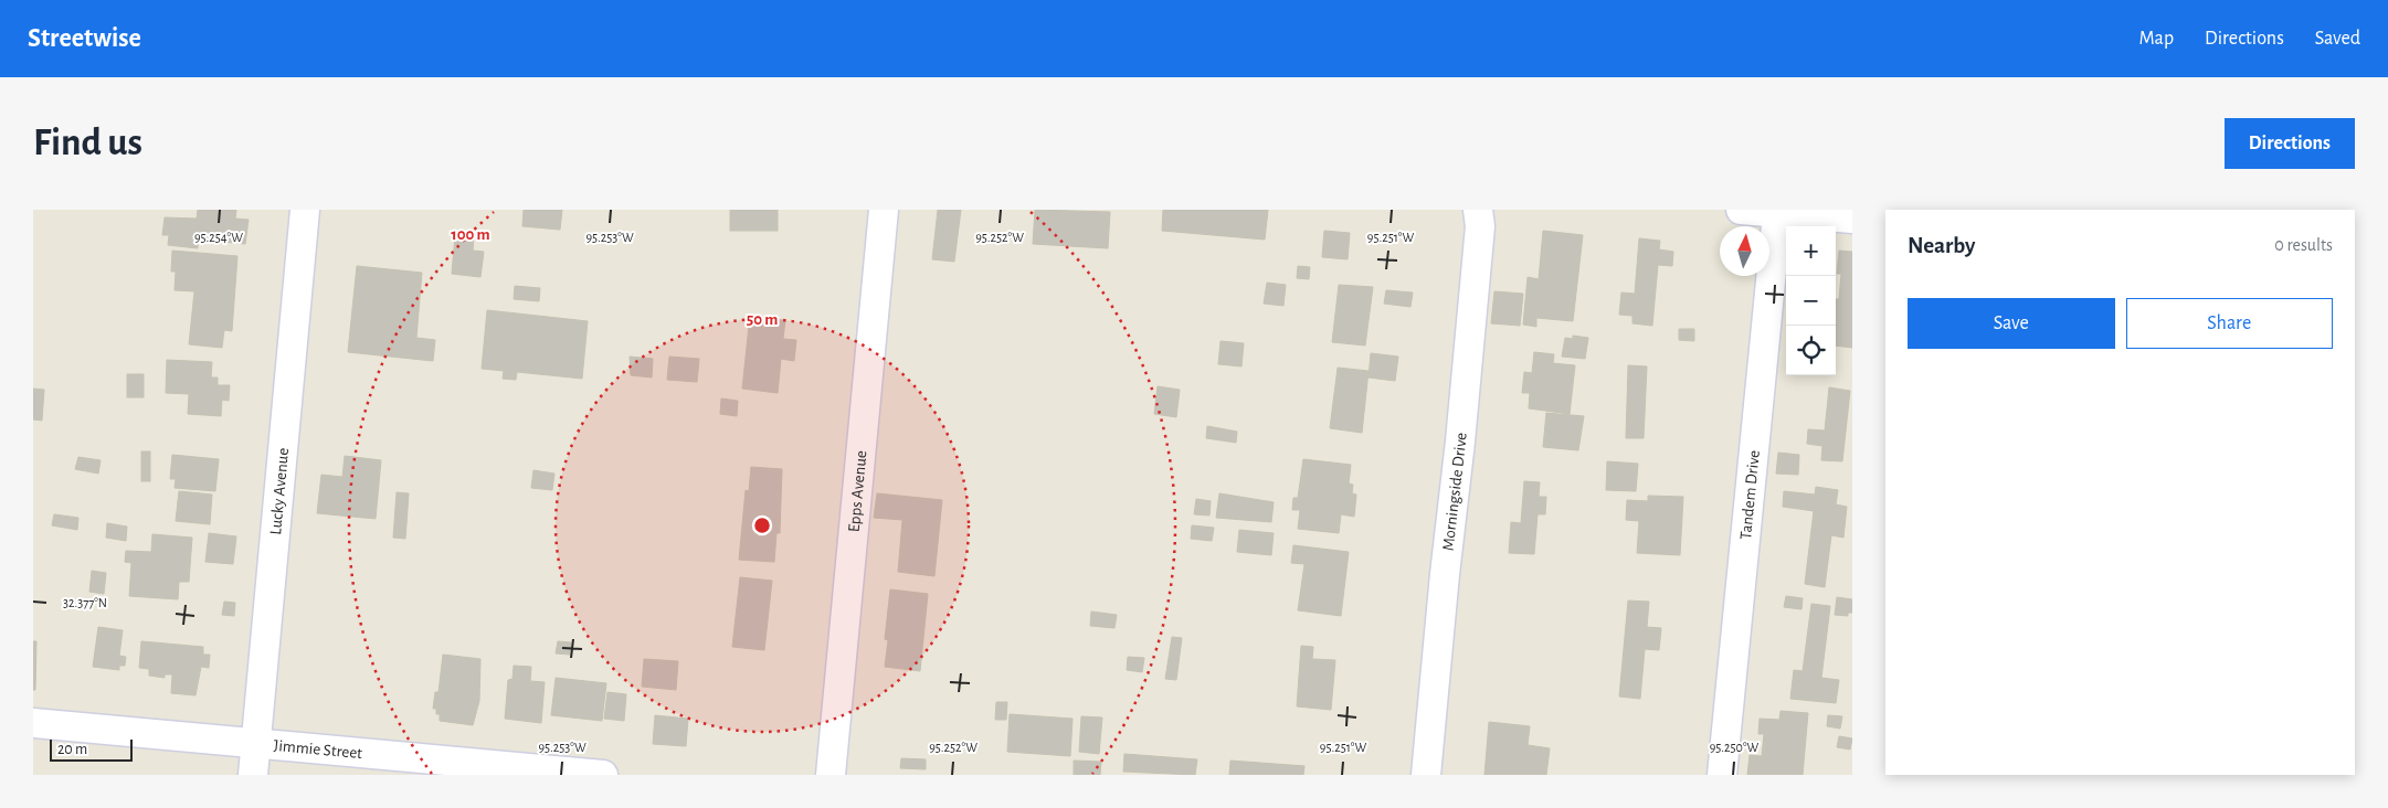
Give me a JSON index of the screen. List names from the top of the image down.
{
  "streets": {
    "street": [
      "Lucky Avenue",
      "Epps Avenue",
      "Morningside Drive",
      "Tandem Drive",
      "Jimmie Street"
    ]
  },
  "crossings": [
    ["Lucky Avenue", "Jimmie Street"]
  ],
  "scale_bar": "20 m",
  "north": "top",
  "page": {
    "header": "Streetwise",
    "nav": ["Map", "Directions", "Saved"],
    "buttons": [
      "Directions",
      ["Save", "Share"]
    ],
    "title": "Find us",
    "heading": ["Nearby", "0 results"],
    "map_buttons": ["+", "−"],
    "scale": "20 m"
  },
  "coordinates": [
    "95.254°W",
    "95.253°W",
    "95.252°W",
    "95.251°W",
    "32.377°N",
    "95.250°W"
  ],
  "rings": ["100 m", "50 m"]
}
